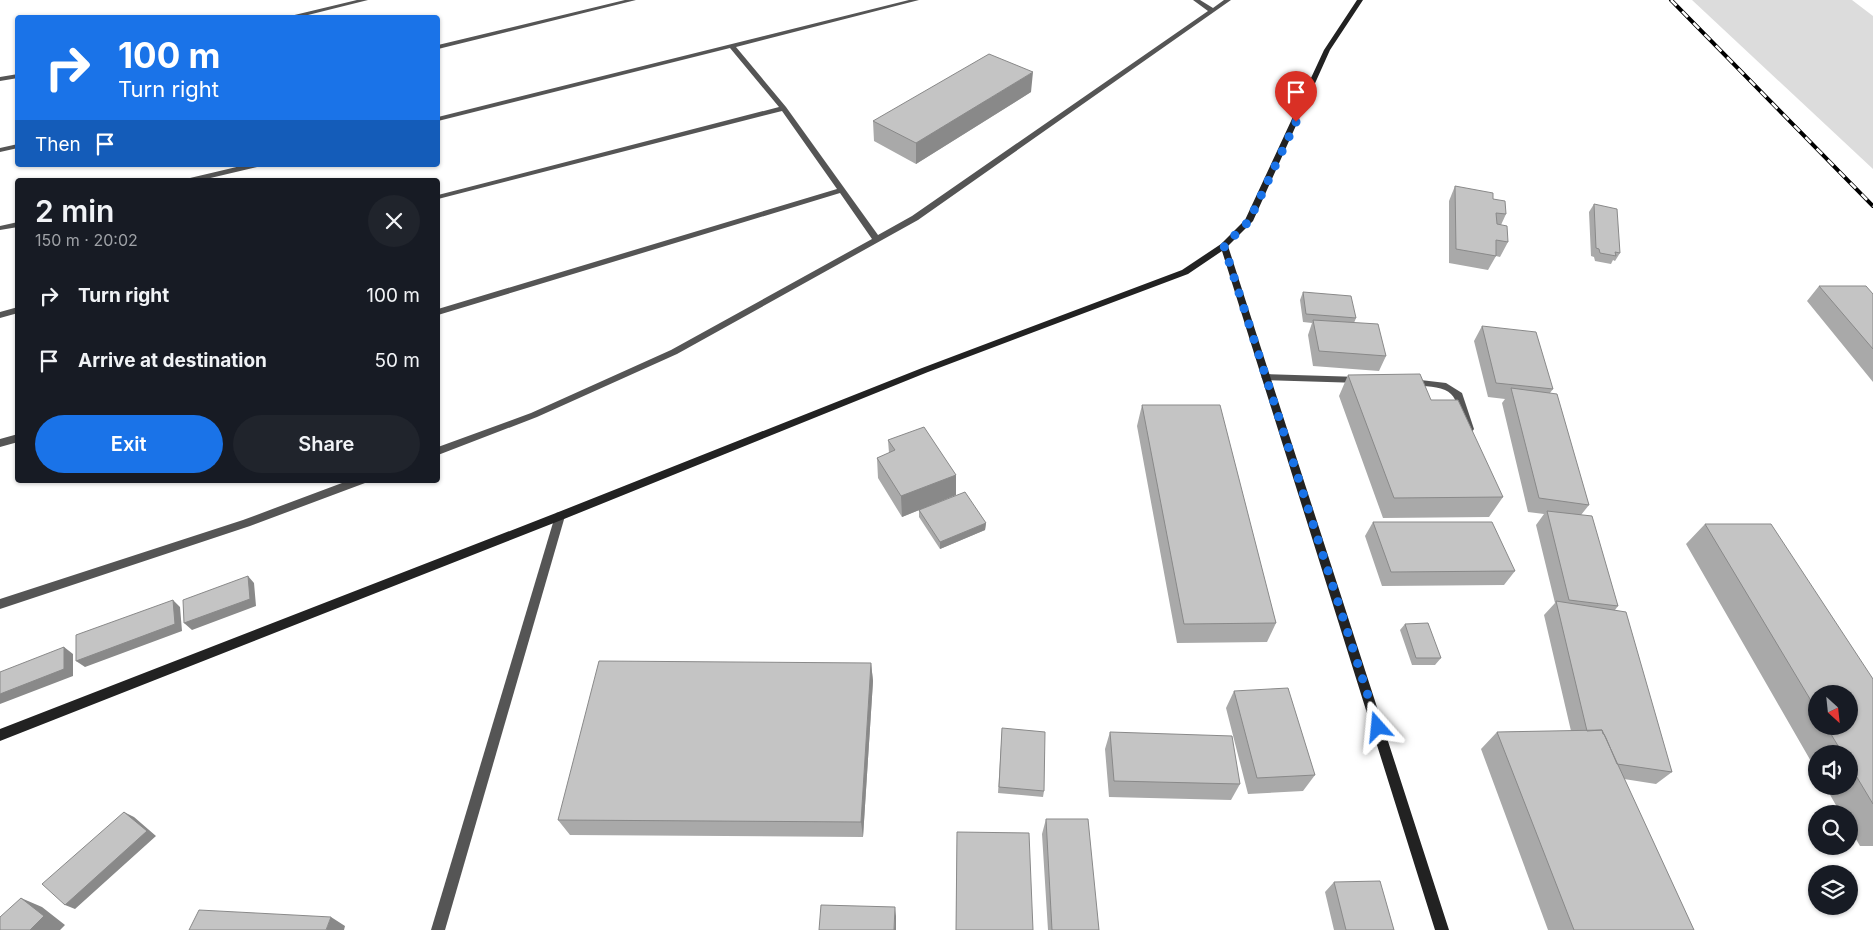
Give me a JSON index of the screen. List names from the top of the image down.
{
  "north": "bottom right",
  "page": {
    "turn": ["100 m", "Turn right"],
    "then": "Then",
    "heading": ["2 min", "150 m · 20:02"],
    "list": [
      {
        "name": "Turn right",
        "value": "100 m"
      },
      {
        "name": "Arrive at destination",
        "value": "50 m"
      }
    ],
    "buttons": ["Exit", "Share"]
  }
}
